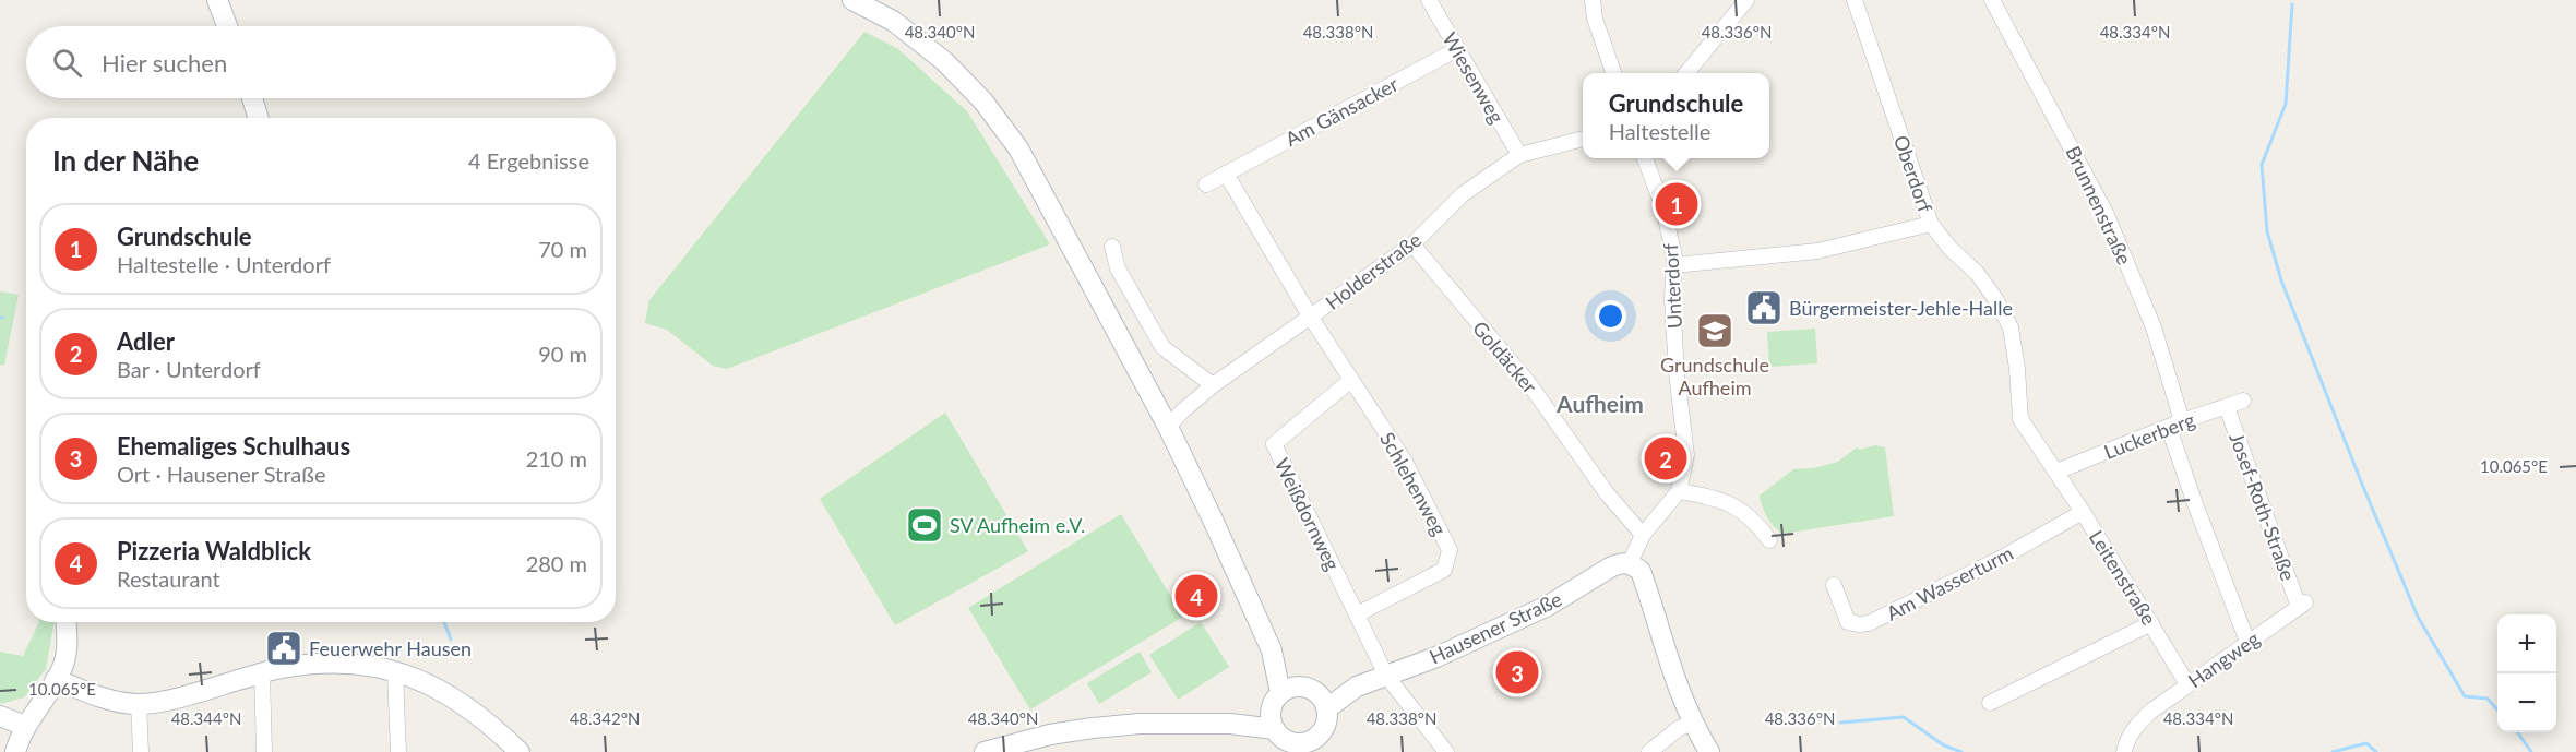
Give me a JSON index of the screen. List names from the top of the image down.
{
  "streets": {
    "street": [
      "Wiesenweg",
      "Am Gänsacker",
      "Oberdorf",
      "Brunnenstraße",
      "Holderstraße",
      "Unterdorf",
      "Goldäcker",
      "Luckerberg",
      "Schlehenweg",
      "Josef-Roth-Straße",
      "Weißdornweg",
      "Leitenstraße",
      "Am Wasserturm",
      "Hausener Straße",
      "Hangweg"
    ]
  },
  "crossings": [
    ["Wiesenweg", "Am Gänsacker"],
    ["Wiesenweg", "Holderstraße"],
    ["Oberdorf", "Luckerberg"],
    ["Oberdorf", "Leitenstraße"],
    ["Brunnenstraße", "Luckerberg"],
    ["Holderstraße", "Goldäcker"],
    ["Holderstraße", "Schlehenweg"],
    ["Unterdorf", "Goldäcker"],
    ["Unterdorf", "Hausener Straße"],
    ["Luckerberg", "Josef-Roth-Straße"],
    ["Luckerberg", "Leitenstraße"],
    ["Schlehenweg", "Weißdornweg"],
    ["Josef-Roth-Straße", "Hangweg"],
    ["Weißdornweg", "Hausener Straße"],
    ["Leitenstraße", "Am Wasserturm"],
    ["Leitenstraße", "Hangweg"]
  ],
  "districts": ["Aufheim"],
  "places": {
    "public building": ["Bürgermeister-Jehle-Halle", "Feuerwehr Hausen"],
    "school or university": ["Grundschule Aufheim"],
    "sports": ["SV Aufheim e.V."]
  },
  "page": {
    "search": "Hier suchen",
    "popup": ["Grundschule", "Haltestelle"],
    "heading": ["In der Nähe", "4 Ergebnisse"],
    "pins": [
      "1",
      "2",
      "4",
      "3"
    ],
    "list": [
      {
        "mark": "1",
        "name": "Grundschule",
        "note": "Haltestelle · Unterdorf",
        "value": "70 m"
      },
      {
        "mark": "2",
        "name": "Adler",
        "note": "Bar · Unterdorf",
        "value": "90 m"
      },
      {
        "mark": "3",
        "name": "Ehemaliges Schulhaus",
        "note": "Ort · Hausener Straße",
        "value": "210 m"
      },
      {
        "mark": "4",
        "name": "Pizzeria Waldblick",
        "note": "Restaurant",
        "value": "280 m"
      }
    ],
    "map_buttons": ["+", "−"]
  },
  "coordinates": [
    "48.340°N",
    "48.338°N",
    "48.336°N",
    "48.334°N",
    "10.065°E",
    "48.344°N",
    "48.342°N"
  ]
}
